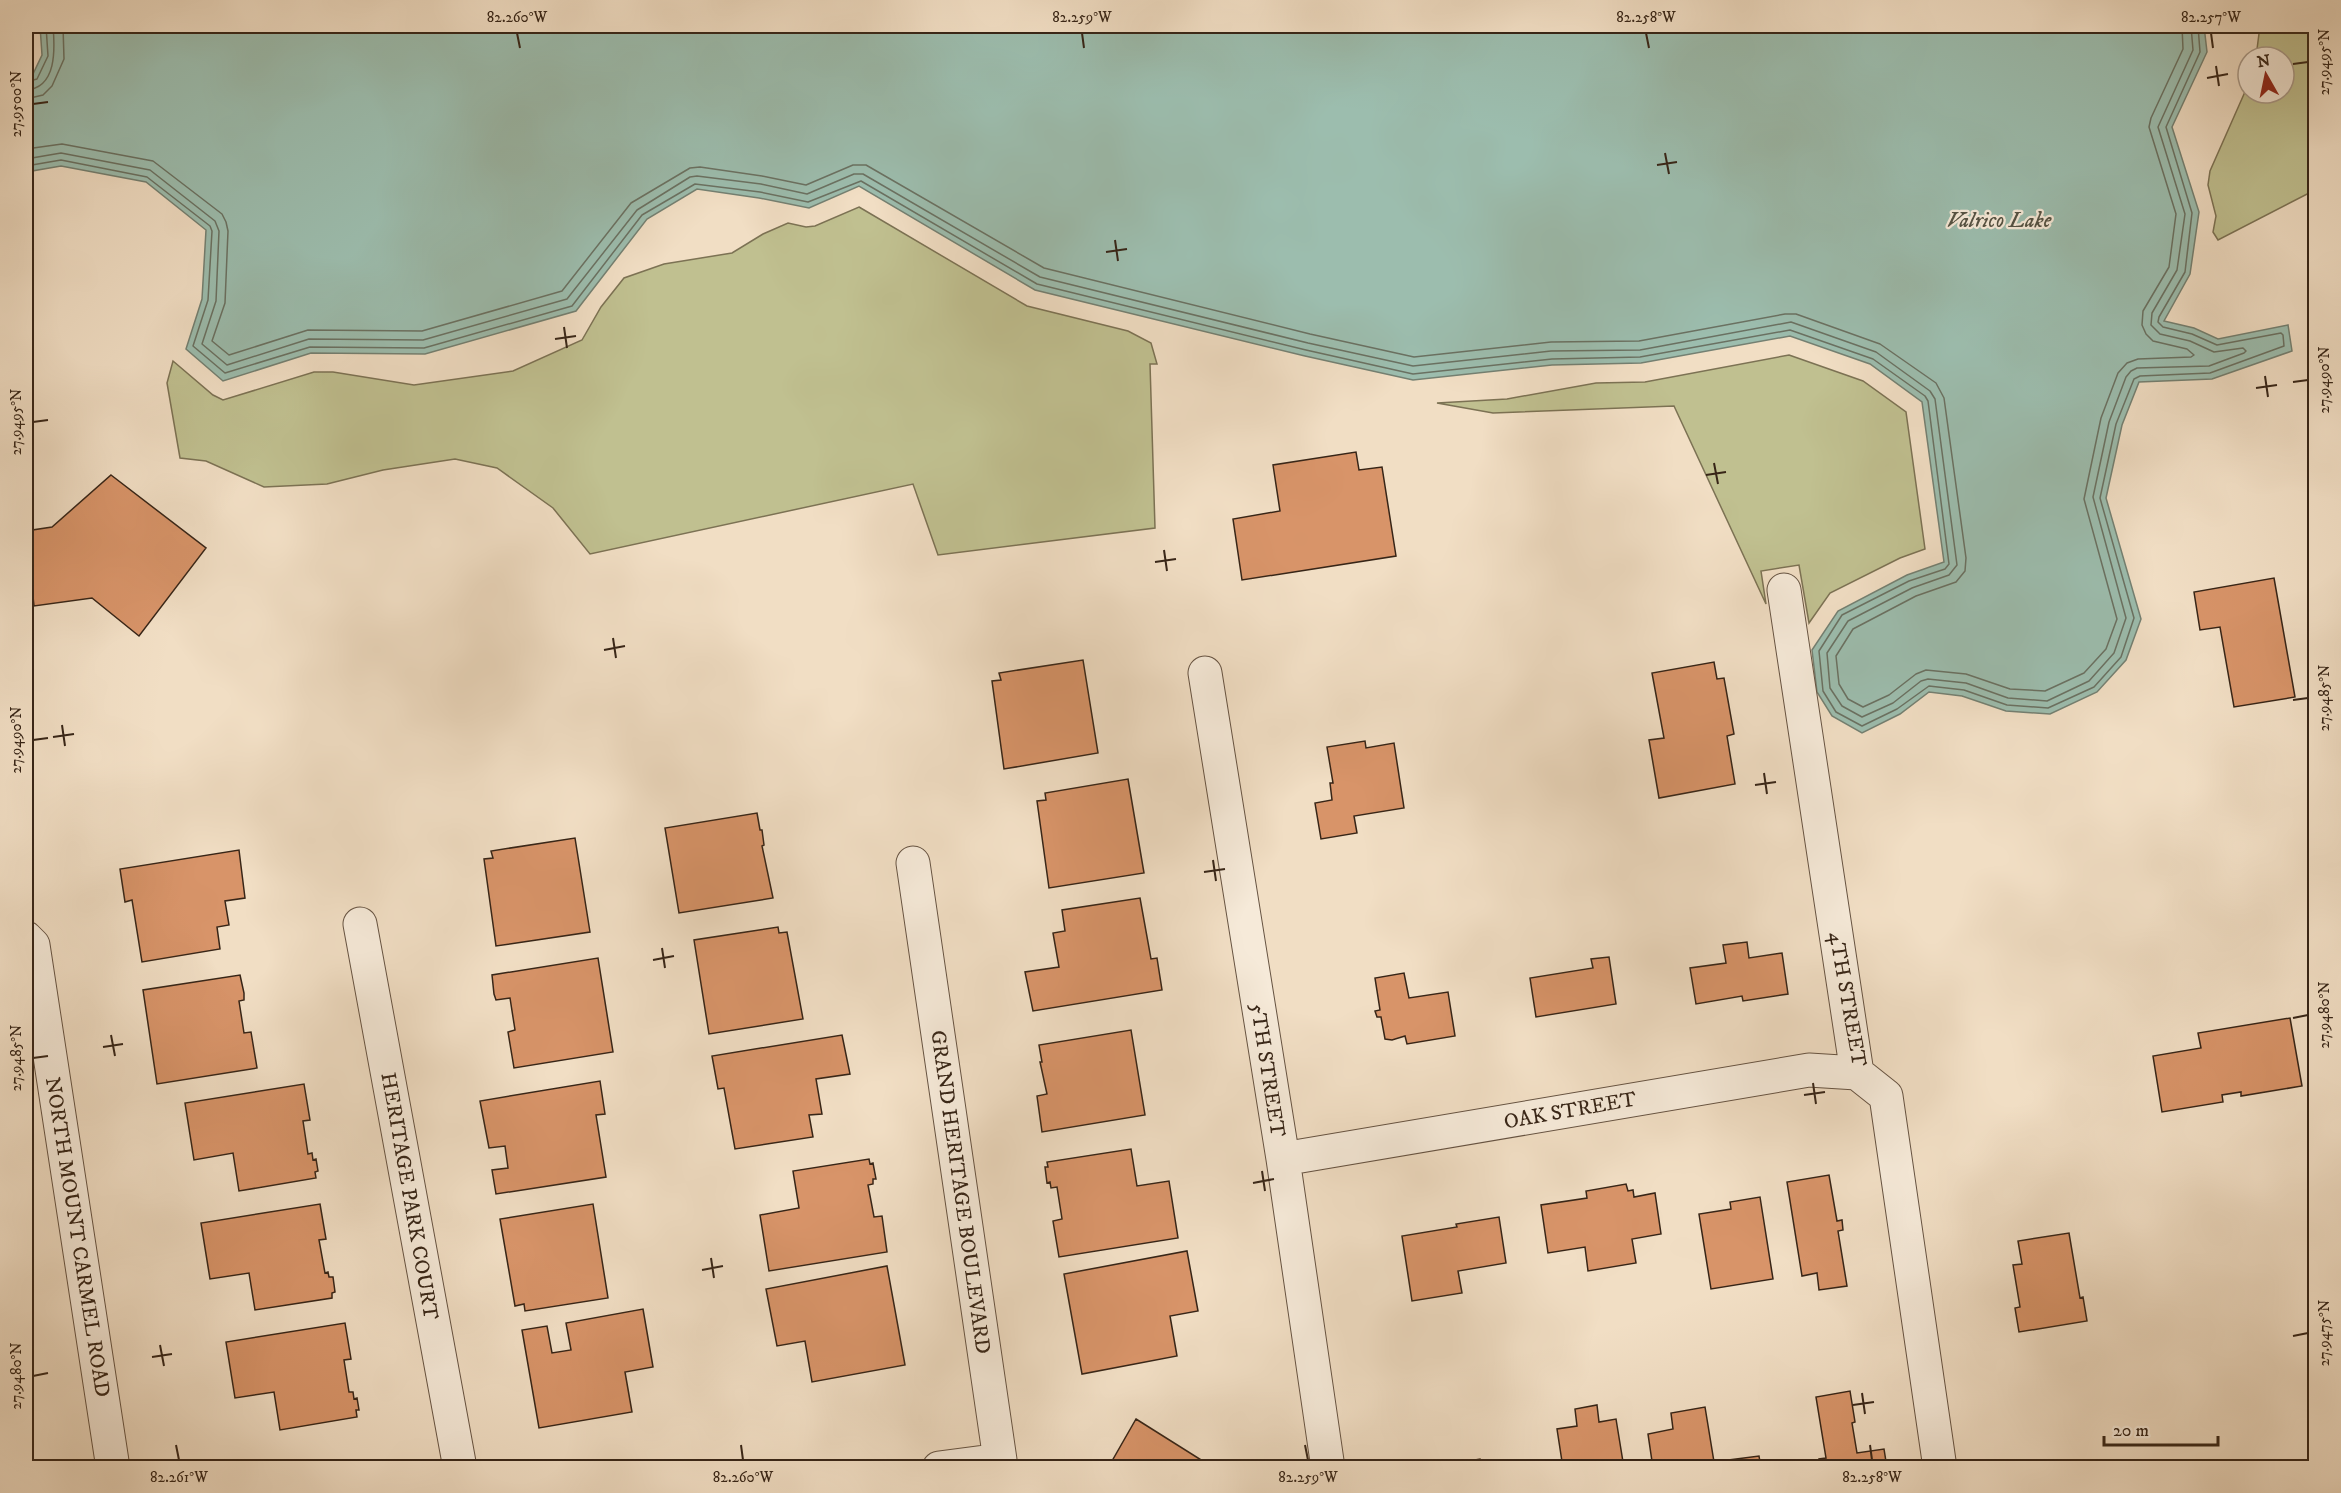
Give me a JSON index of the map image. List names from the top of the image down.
{
  "streets": {
    "street": [
      "4TH STREET",
      "5TH STREET",
      "OAK STREET",
      "GRAND HERITAGE BOULEVARD",
      "HERITAGE PARK COURT",
      "NORTH MOUNT CARMEL ROAD"
    ]
  },
  "crossings": [
    ["4TH STREET", "OAK STREET"],
    ["5TH STREET", "OAK STREET"]
  ],
  "water": ["Valrico Lake"],
  "scale_bar": "20 m",
  "north": "top",
  "coordinates": [
    "82.260°W",
    "82.259°W",
    "82.258°W",
    "82.257°W",
    "27.9495°N",
    "27.9500°N",
    "27.9490°N",
    "27.9485°N",
    "27.9480°N",
    "27.9475°N",
    "82.261°W"
  ]
}
